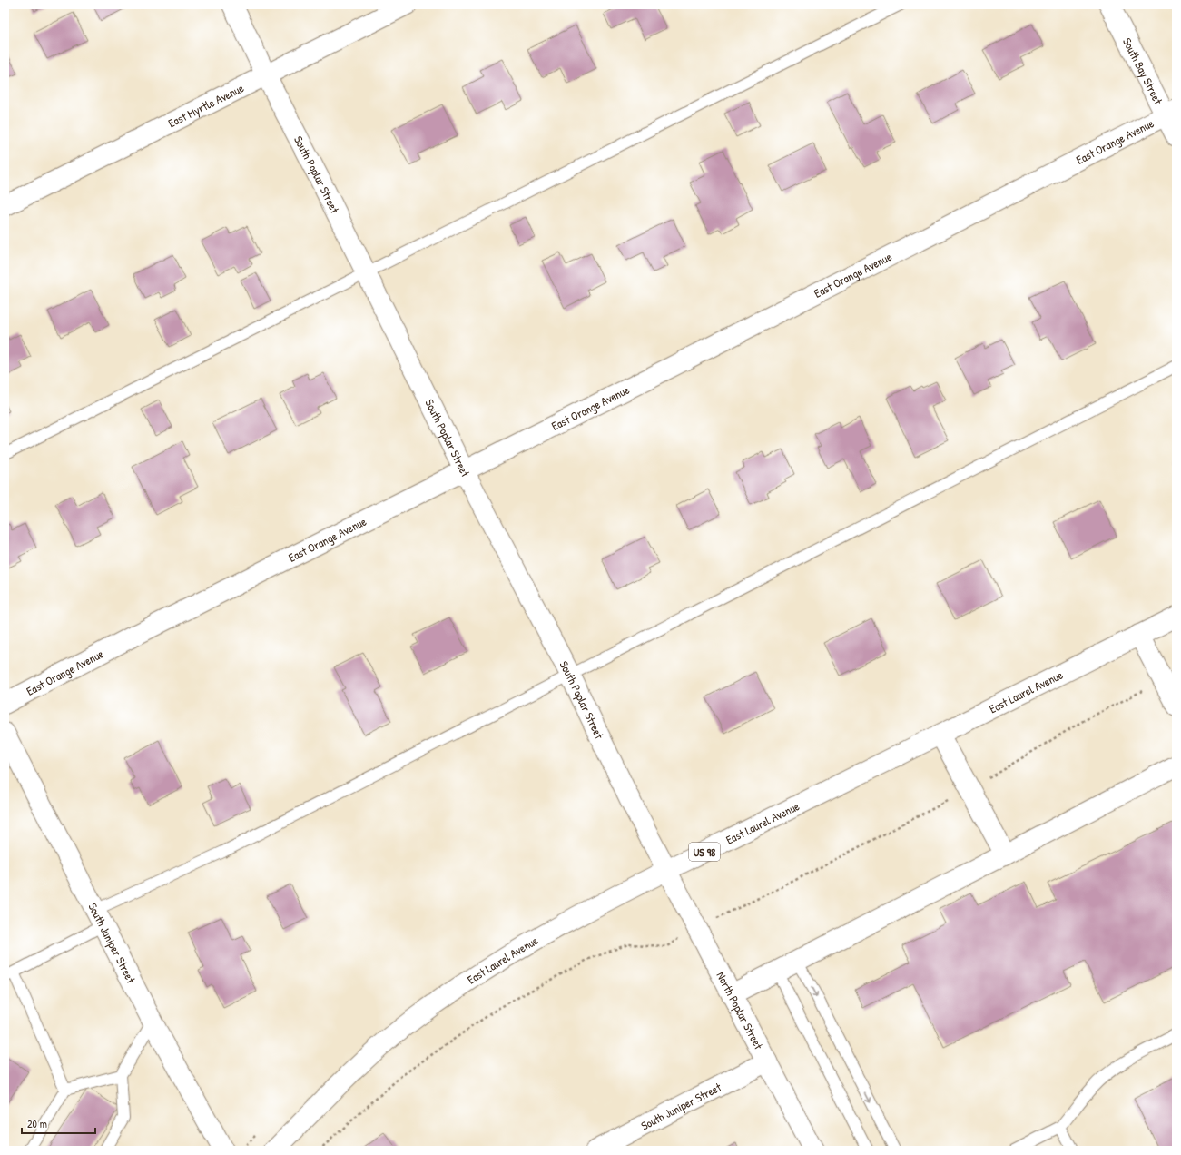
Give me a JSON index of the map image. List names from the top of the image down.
{
  "streets": {
    "street": [
      "South Bay Street",
      "East Myrtle Avenue",
      "East Orange Avenue",
      "South Poplar Street",
      "East Laurel Avenue",
      "US 98",
      "South Juniper Street",
      "North Poplar Street"
    ]
  },
  "crossings": [
    ["South Bay Street", "East Orange Avenue"],
    ["East Myrtle Avenue", "South Poplar Street"],
    ["East Orange Avenue", "South Poplar Street"],
    ["South Poplar Street", "East Laurel Avenue"],
    ["South Poplar Street", "North Poplar Street"],
    ["East Laurel Avenue", "North Poplar Street"],
    ["South Juniper Street", "North Poplar Street"]
  ],
  "scale_bar": "20 m"
}
